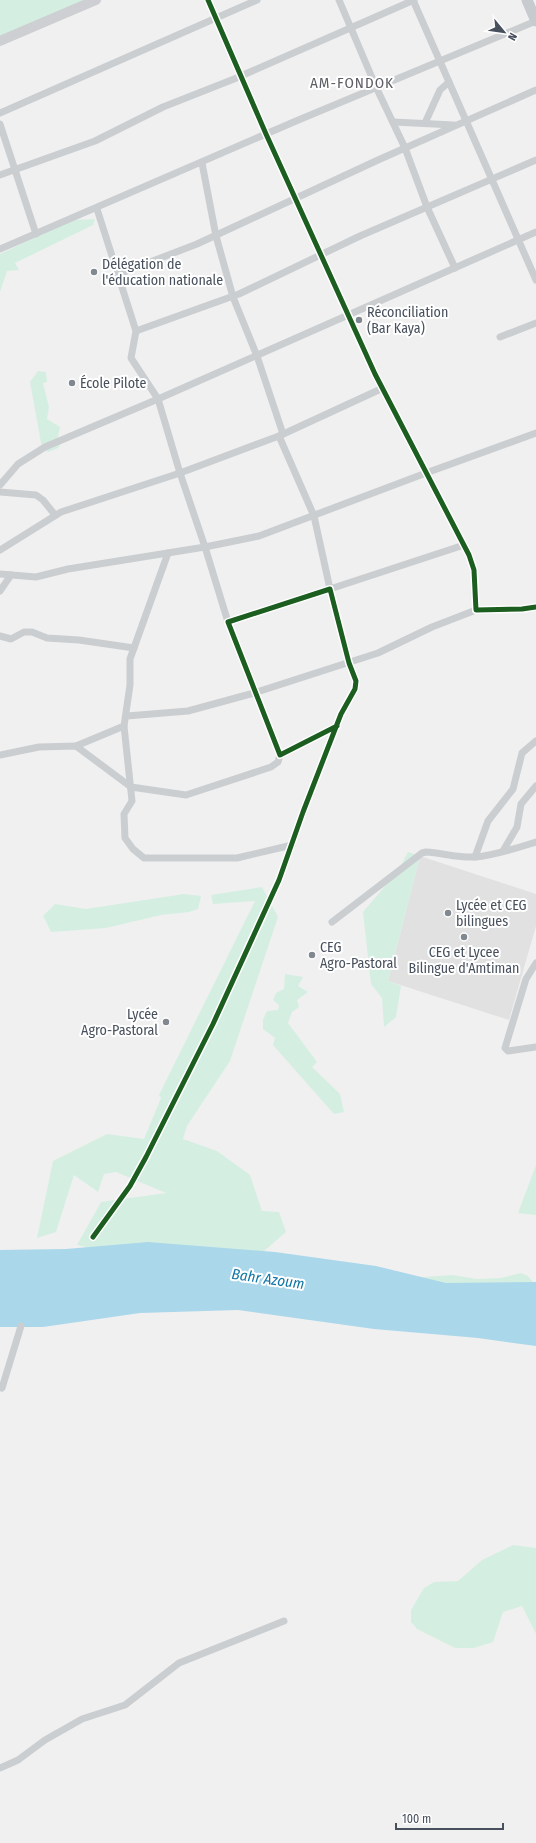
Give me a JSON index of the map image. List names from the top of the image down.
{
  "districts": ["AM-FONDOK"],
  "water": ["Bahr Azoum"],
  "places": [
    "Délégation de l'éducation nationale",
    "Réconciliation (Bar Kaya)",
    "École Pilote",
    "Lycée et CEG bilingues",
    "CEG et Lycee Bilingue d'Amtiman",
    "CEG Agro-Pastoral",
    "Lycée Agro-Pastoral"
  ],
  "scale_bar": "100 m",
  "north": "bottom right"
}
